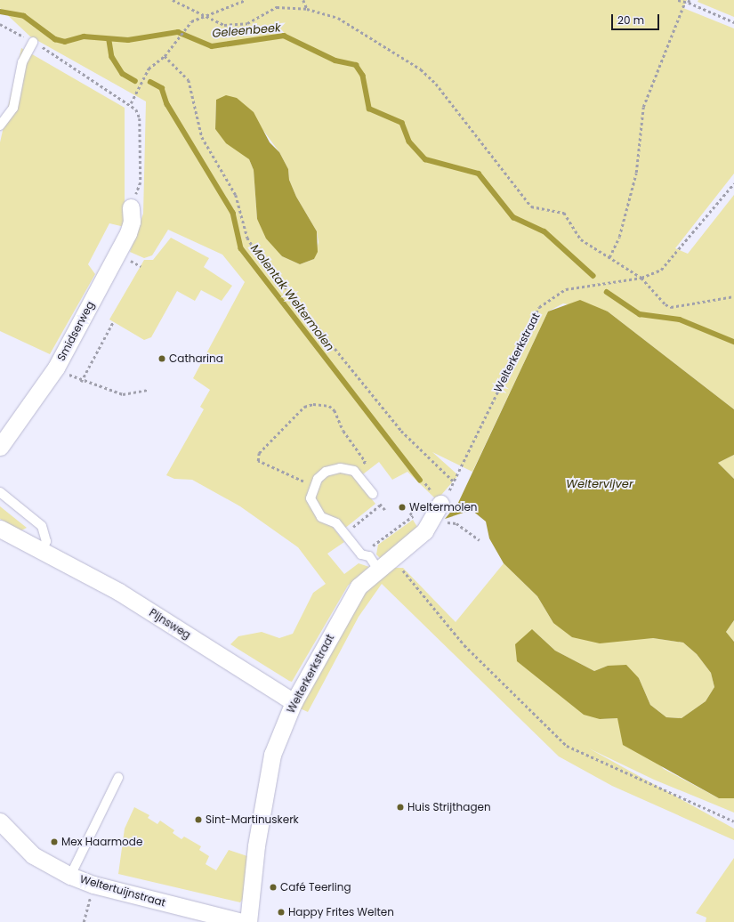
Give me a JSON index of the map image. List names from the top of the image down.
{
  "streets": {
    "street": [
      "Smidserweg",
      "Welterkerkstraat",
      "Pijnsweg",
      "Weltertuijnstraat"
    ]
  },
  "crossings": [
    ["Welterkerkstraat", "Pijnsweg"]
  ],
  "water": ["Geleenbeek", "Molentak Weltermolen", "Weltervijver"],
  "places": [
    "Catharina",
    "Weltermolen",
    "Huis Strijthagen",
    "Sint-Martinuskerk",
    "Mex Haarmode",
    "Café Teerling",
    "Happy Frites Welten"
  ],
  "scale_bar": "20 m"
}
